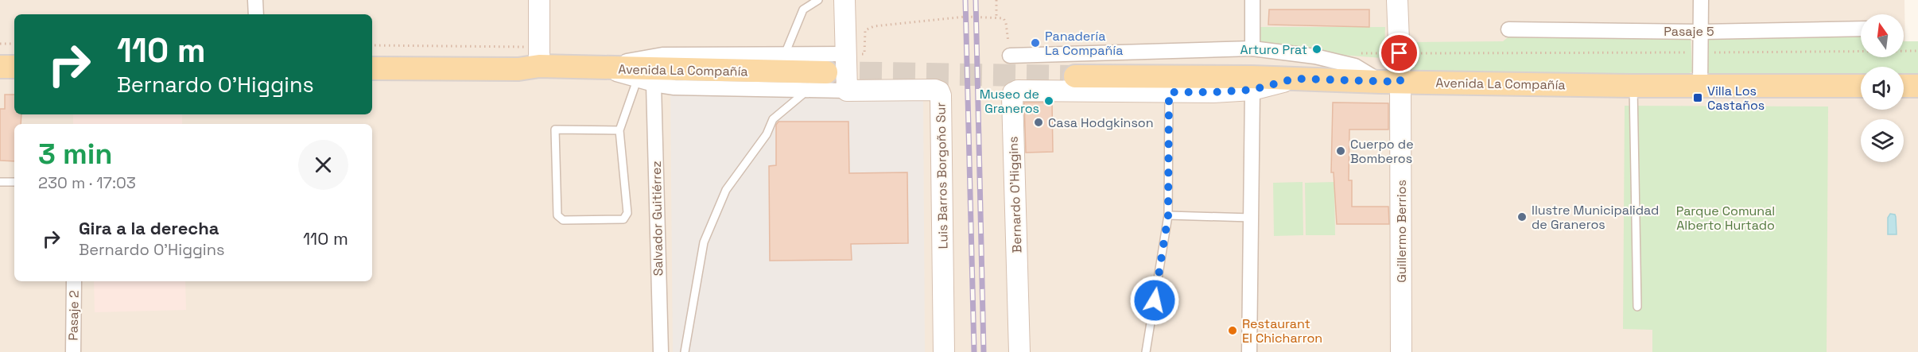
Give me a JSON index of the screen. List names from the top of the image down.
{
  "streets": {
    "main road": ["Avenida La Compañía"],
    "street": [
      "Pasaje 5",
      "Luis Barros Borgoño Sur",
      "Bernardo O'Higgins",
      "Salvador Guitiérrez",
      "Guillermo Berrios",
      "Pasaje 2"
    ]
  },
  "crossings": [
    ["Avenida La Compañía", "Bernardo O'Higgins"],
    ["Avenida La Compañía", "Guillermo Berrios"]
  ],
  "parks": ["Parque Comunal Alberto Hurtado"],
  "places": {
    "other": [
      "Panadería La Compañía",
      "Arturo Prat",
      "Museo de Graneros",
      "Casa Hodgkinson",
      "Cuerpo de Bomberos",
      "Ilustre Municipalidad de Graneros",
      "Restaurant El Chicharron"
    ],
    "transit": ["Villa Los Castaños"]
  },
  "north": "top",
  "page": {
    "turn": ["110 m", "Bernardo O'Higgins"],
    "heading": ["3 min", "230 m · 17:03"],
    "list": [
      {
        "name": "Gira a la derecha",
        "note": "Bernardo O'Higgins",
        "value": "110 m"
      }
    ]
  }
}
